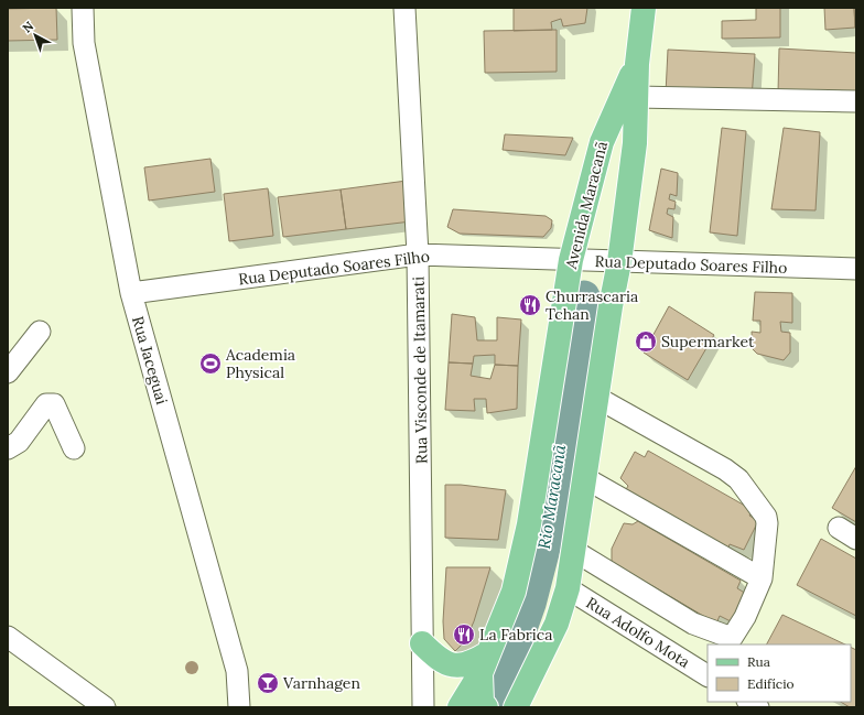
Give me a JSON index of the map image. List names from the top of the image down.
{
  "streets": {
    "main road": ["Avenida Maracanã"],
    "street": [
      "Rua Deputado Soares Filho",
      "Rua Jaceguai",
      "Rua Visconde de Itamarati",
      "Rua Adolfo Mota"
    ]
  },
  "crossings": [
    ["Avenida Maracanã", "Rua Deputado Soares Filho"],
    ["Avenida Maracanã", "Rua Adolfo Mota"],
    ["Rua Deputado Soares Filho", "Rua Jaceguai"],
    ["Rua Deputado Soares Filho", "Rua Visconde de Itamarati"]
  ],
  "water": ["Rio Maracanã"],
  "places": {
    "restaurant": ["Churrascaria Tchan", "La Fabrica"],
    "shop": ["Supermarket"],
    "sports": ["Academia Physical"],
    "bar": ["Varnhagen"]
  },
  "legend": ["Rua", "Edifício"],
  "north": "top left"
}
